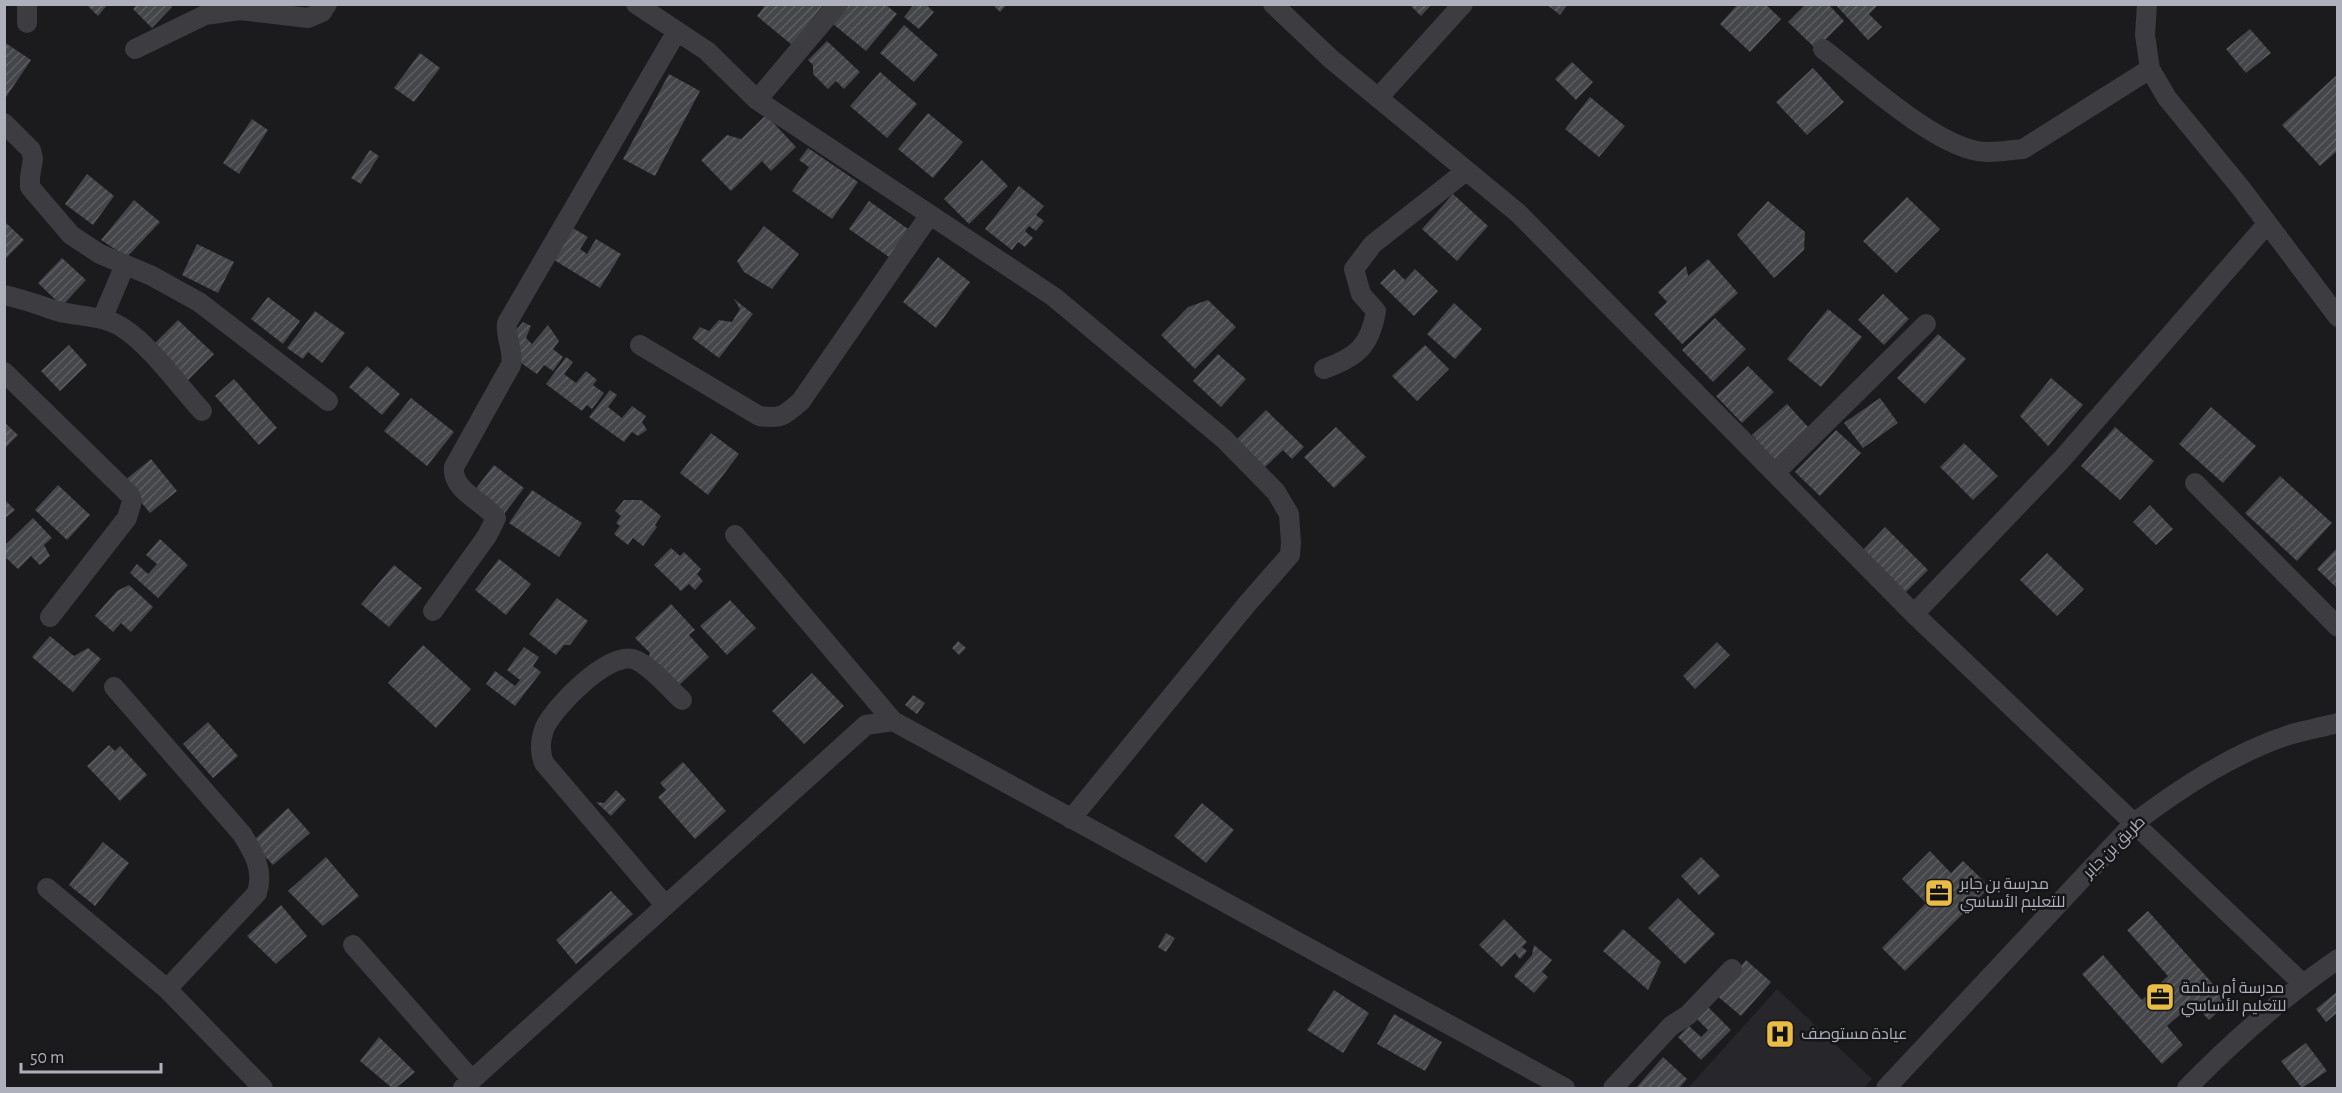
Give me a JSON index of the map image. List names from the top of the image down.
{
  "streets": {
    "street": ["طريق بن جابر"]
  },
  "places": {
    "office": ["مدرسة بن جابر للتعليم الأساسي", "مدرسة أم سلمة للتعليم الأساسي"],
    "hospital": ["عيادة مستوصف"]
  },
  "scale_bar": "50 m"
}
